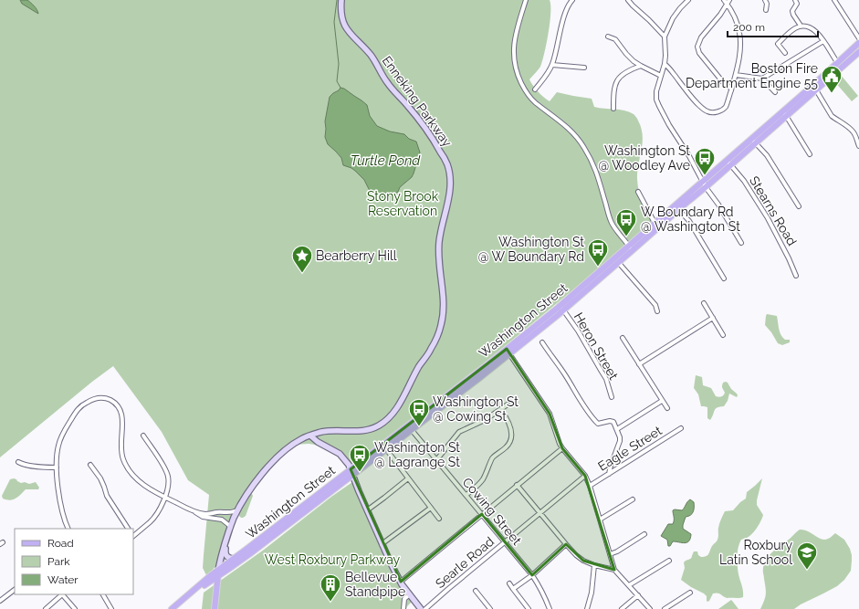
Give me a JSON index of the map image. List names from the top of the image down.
{
  "streets": {
    "main road": ["Enneking Parkway", "Washington Street"],
    "street": [
      "Stearns Road",
      "Heron Street",
      "Eagle Street",
      "Cowing Street",
      "Searle Road"
    ]
  },
  "crossings": [
    ["Enneking Parkway", "Washington Street"],
    ["Stearns Road", "Washington Street"],
    ["Washington Street", "Heron Street"],
    ["Washington Street", "Cowing Street"],
    ["Cowing Street", "Searle Road"]
  ],
  "water": ["Turtle Pond"],
  "parks": ["Stony Brook Reservation", "West Roxbury Parkway"],
  "places": {
    "public building": ["Boston Fire Department Engine 55"],
    "bus stop": [
      "Washington St @ Woodley Ave",
      "W Boundary Rd @ Washington St",
      "Washington St @ W Boundary Rd",
      "Washington St @ Cowing St",
      "Washington St @ Lagrange St"
    ],
    "place": ["Bearberry Hill"],
    "school or university": ["Roxbury Latin School"],
    "building": ["Bellevue Standpipe"]
  },
  "legend": ["Road", "Park", "Water"],
  "scale_bar": "200 m"
}
